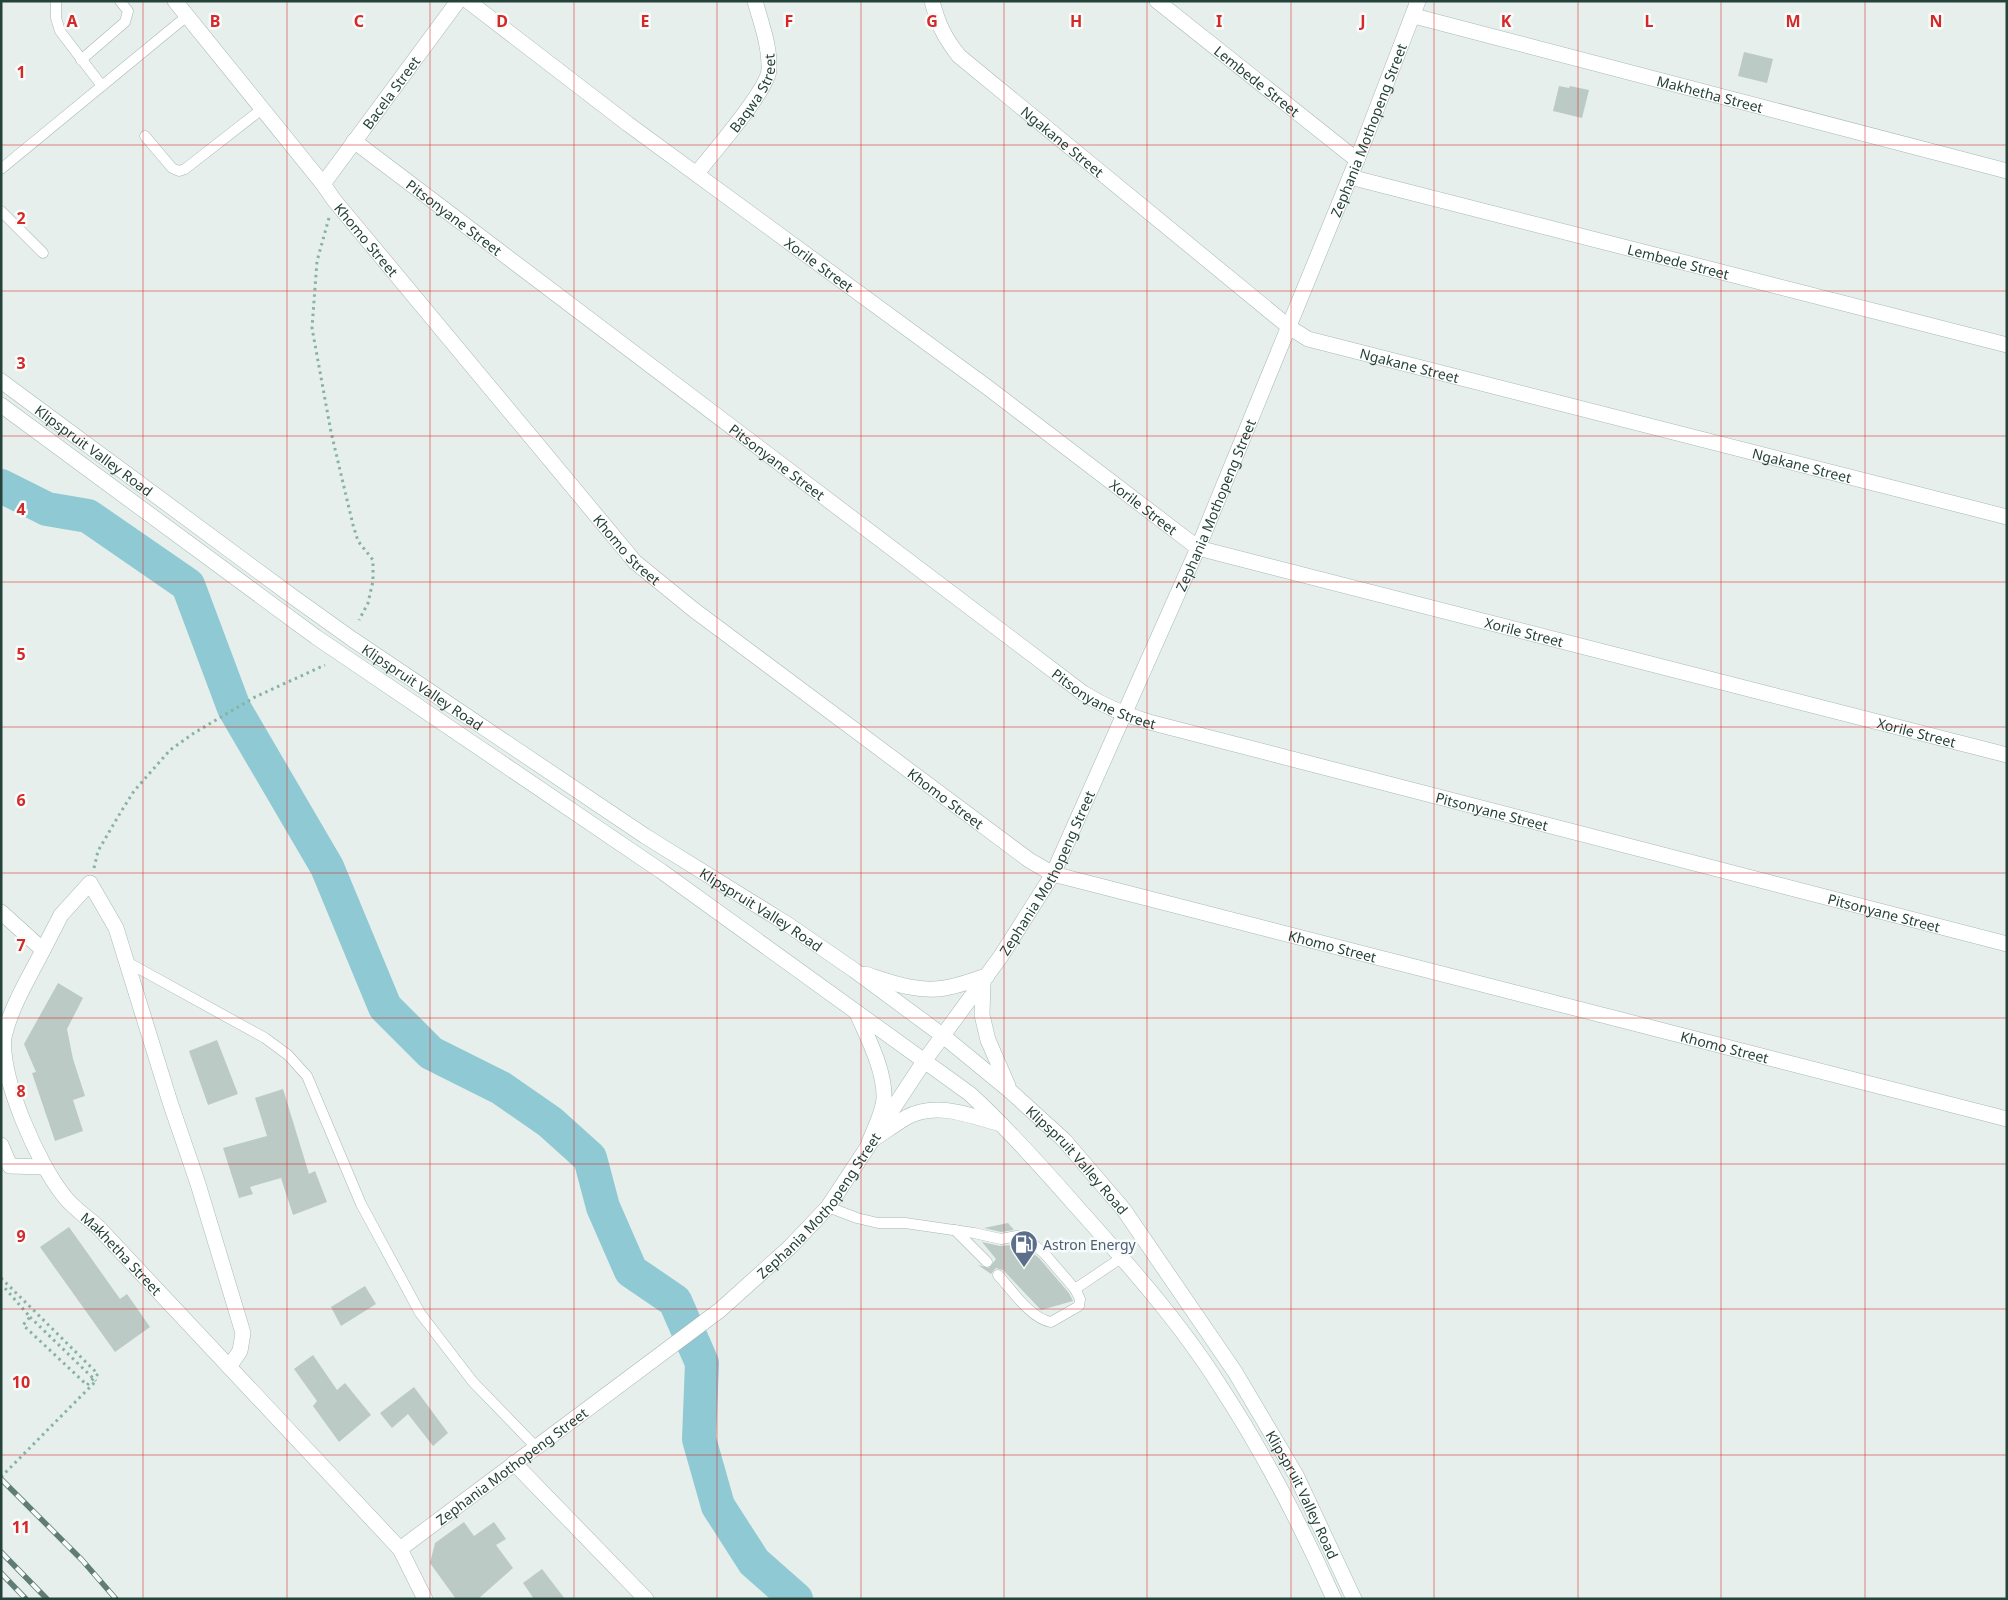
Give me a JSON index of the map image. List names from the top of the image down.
{
  "streets": {
    "street": [
      "Lembede Street",
      "Baqwa Street",
      "Bacela Street",
      "Makhetha Street",
      "Zephania Mothopeng Street",
      "Ngakane Street",
      "Pitsonyane Street",
      "Khomo Street",
      "Xorile Street",
      "Klipspruit Valley Road"
    ]
  },
  "crossings": [
    ["Lembede Street", "Zephania Mothopeng Street"],
    ["Baqwa Street", "Xorile Street"],
    ["Bacela Street", "Pitsonyane Street"],
    ["Bacela Street", "Khomo Street"],
    ["Makhetha Street", "Zephania Mothopeng Street"],
    ["Zephania Mothopeng Street", "Ngakane Street"],
    ["Zephania Mothopeng Street", "Pitsonyane Street"],
    ["Zephania Mothopeng Street", "Khomo Street"],
    ["Zephania Mothopeng Street", "Xorile Street"],
    ["Zephania Mothopeng Street", "Klipspruit Valley Road"]
  ],
  "places": {
    "fuel station": ["Astron Energy"]
  },
  "grid": {
    "columns": [
      "A",
      "B",
      "C",
      "D",
      "E",
      "F",
      "G",
      "H",
      "I",
      "J",
      "K",
      "L",
      "M",
      "N"
    ],
    "rows": [
      "1",
      "2",
      "3",
      "4",
      "5",
      "6",
      "7",
      "8",
      "9",
      "10",
      "11"
    ]
  }
}
